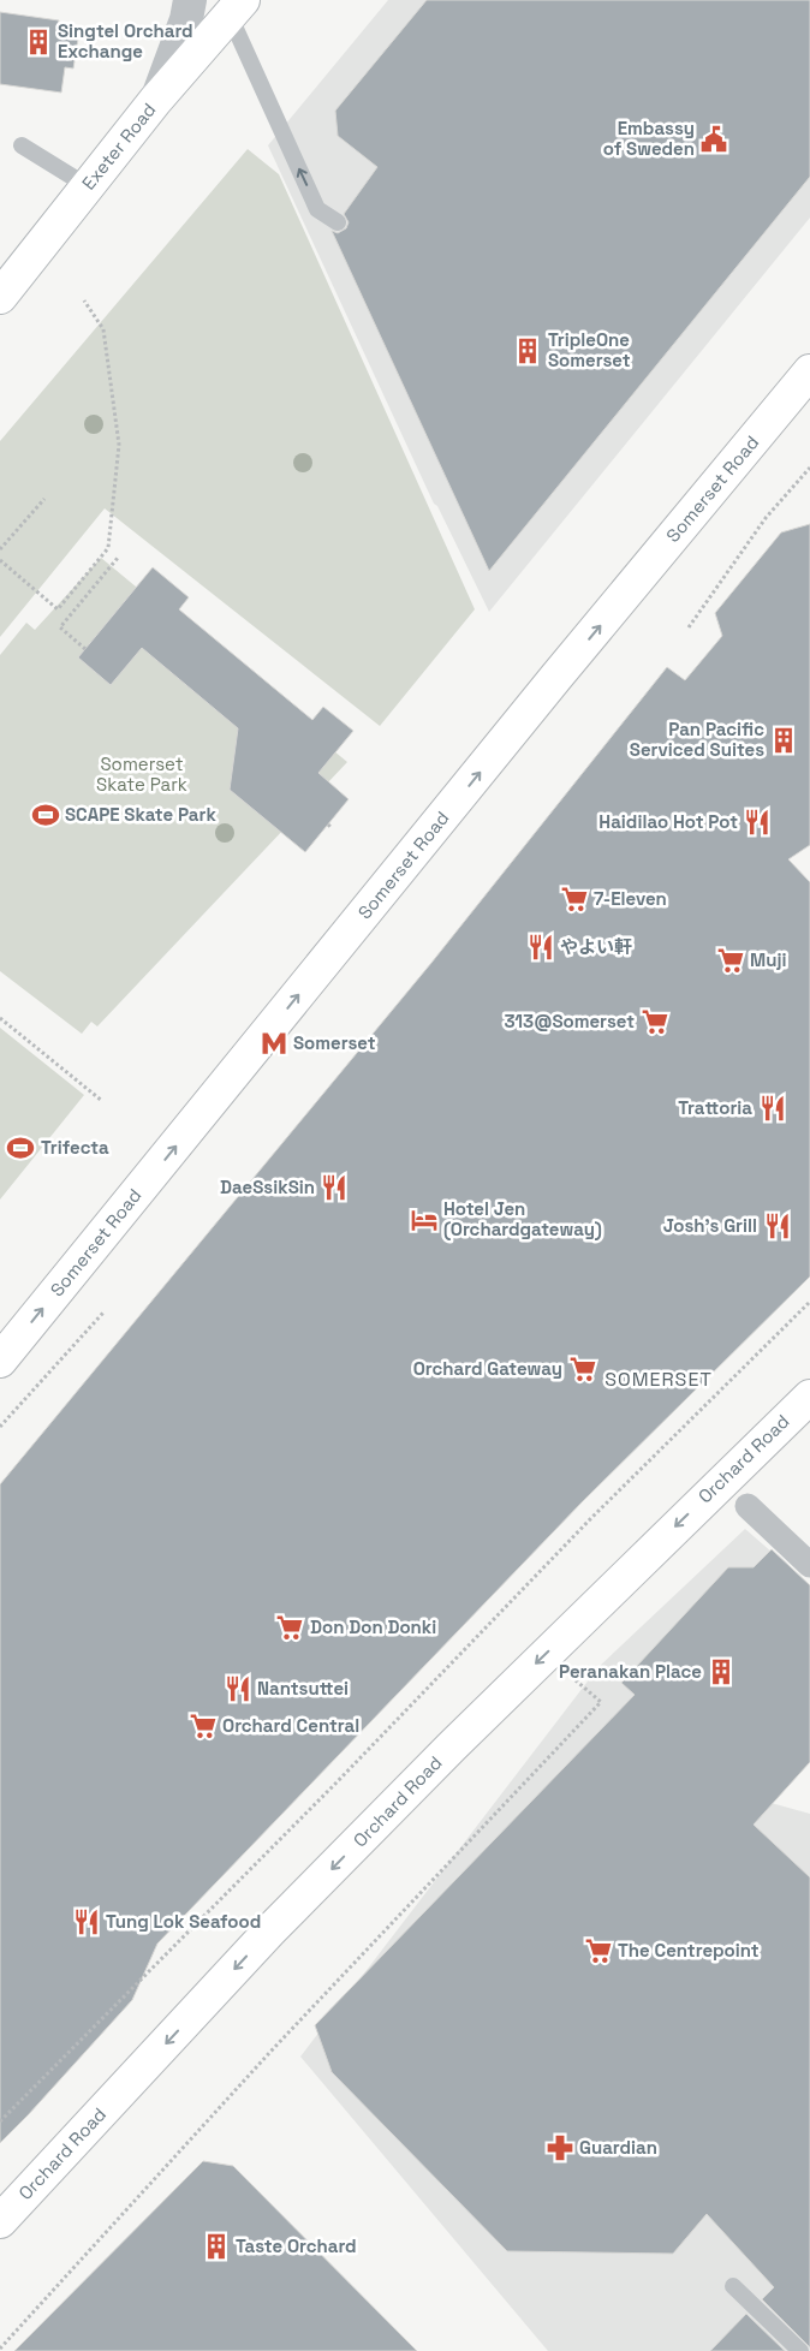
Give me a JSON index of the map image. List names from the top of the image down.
{
  "streets": {
    "main road": ["Exeter Road", "Somerset Road", "Orchard Road"]
  },
  "one_way": ["Somerset Road", "Orchard Road"],
  "districts": ["SOMERSET"],
  "parks": ["Somerset Skate Park"],
  "places": {
    "building": [
      "Singtel Orchard Exchange",
      "TripleOne Somerset",
      "Pan Pacific Serviced Suites",
      "Peranakan Place",
      "Taste Orchard"
    ],
    "public building": ["Embassy of Sweden"],
    "sports": ["SCAPE Skate Park", "Trifecta"],
    "restaurant": [
      "Haidilao Hot Pot",
      "やよい軒",
      "Trattoria",
      "DaeSsikSin",
      "Josh's Grill",
      "Nantsuttei",
      "Tung Lok Seafood"
    ],
    "supermarket": [
      "7-Eleven",
      "Muji",
      "313@Somerset",
      "Orchard Gateway",
      "Don Don Donki",
      "Orchard Central",
      "The Centrepoint"
    ],
    "metro station": ["Somerset"],
    "hotel": ["Hotel Jen (Orchardgateway)"],
    "pharmacy": ["Guardian"]
  }
}
